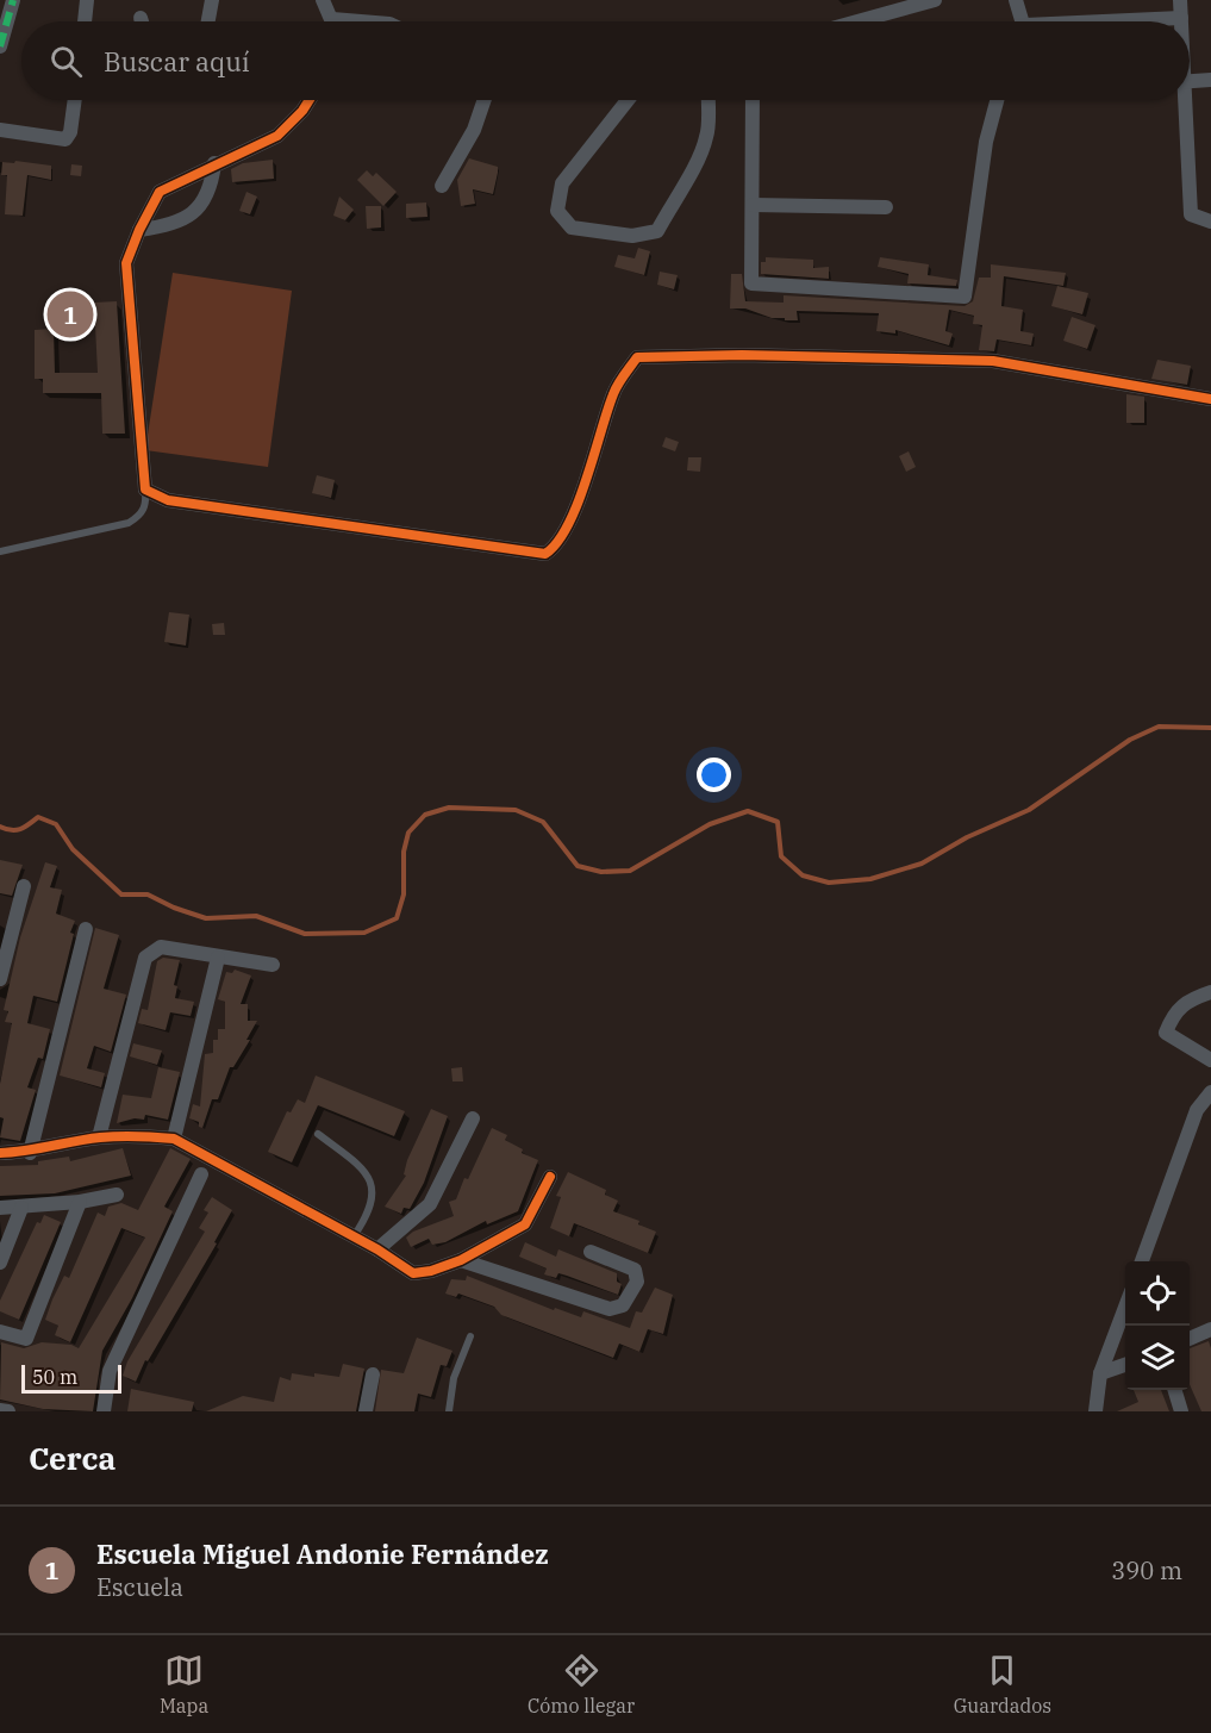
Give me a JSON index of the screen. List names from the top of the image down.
{
  "scale_bar": "50 m",
  "page": {
    "search": "Buscar aquí",
    "pins": "1",
    "scale": "50 m",
    "heading": "Cerca",
    "list": [
      {
        "mark": "1",
        "name": "Escuela Miguel Andonie Fernández",
        "note": "Escuela",
        "value": "390 m"
      }
    ],
    "nav": ["Mapa", "Cómo llegar", "Guardados"]
  }
}
